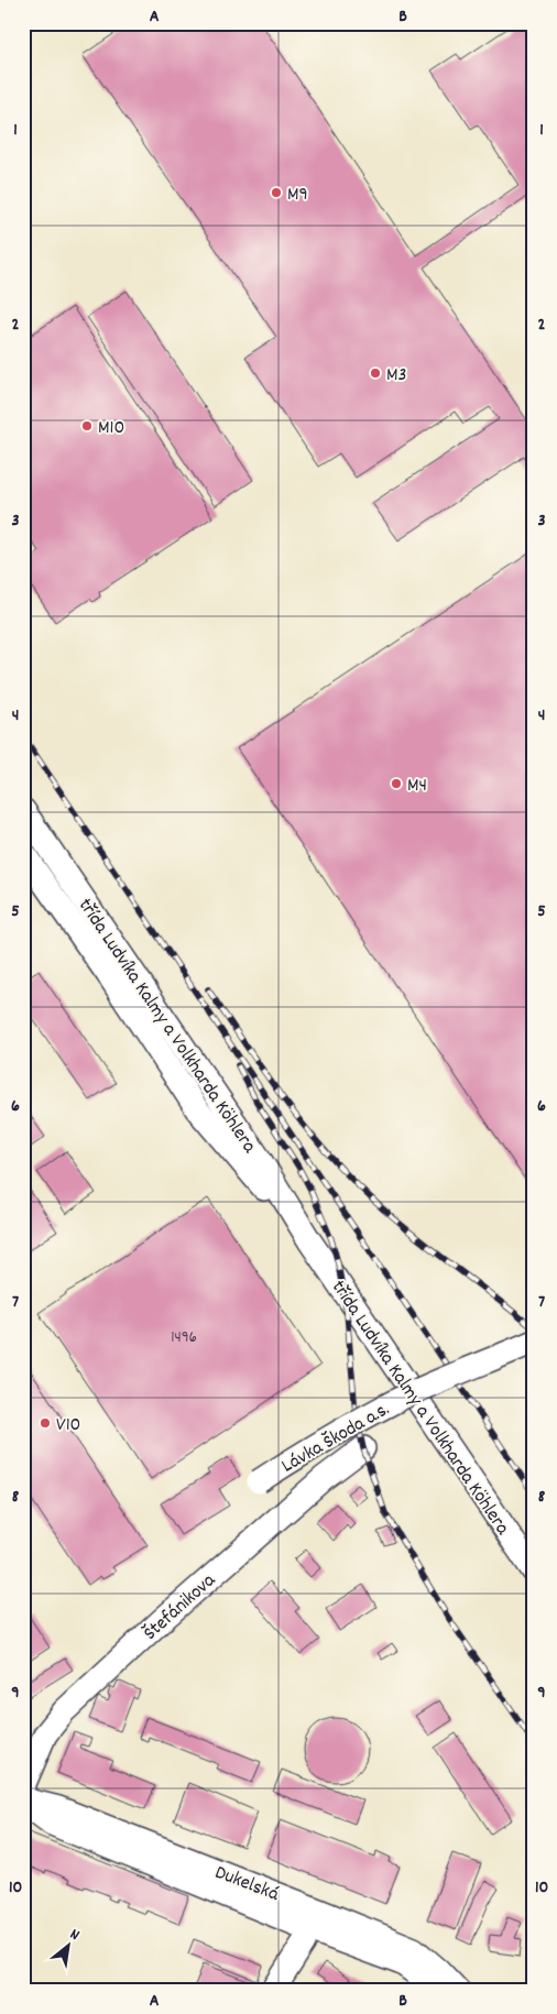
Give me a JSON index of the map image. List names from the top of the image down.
{
  "streets": {
    "street": [
      "třída Ludvíka Kalmy a Volkharda Köhlera",
      "Lávka Škoda a.s.",
      "Štefánikova",
      "Dukelská"
    ]
  },
  "places": [
    "M9",
    "M3",
    "M10",
    "M4",
    "V10"
  ],
  "house_numbers": ["1496"],
  "north": "top right",
  "grid": {
    "columns": ["A", "B"],
    "rows": [
      "1",
      "2",
      "3",
      "4",
      "5",
      "6",
      "7",
      "8",
      "9",
      "10"
    ]
  }
}
